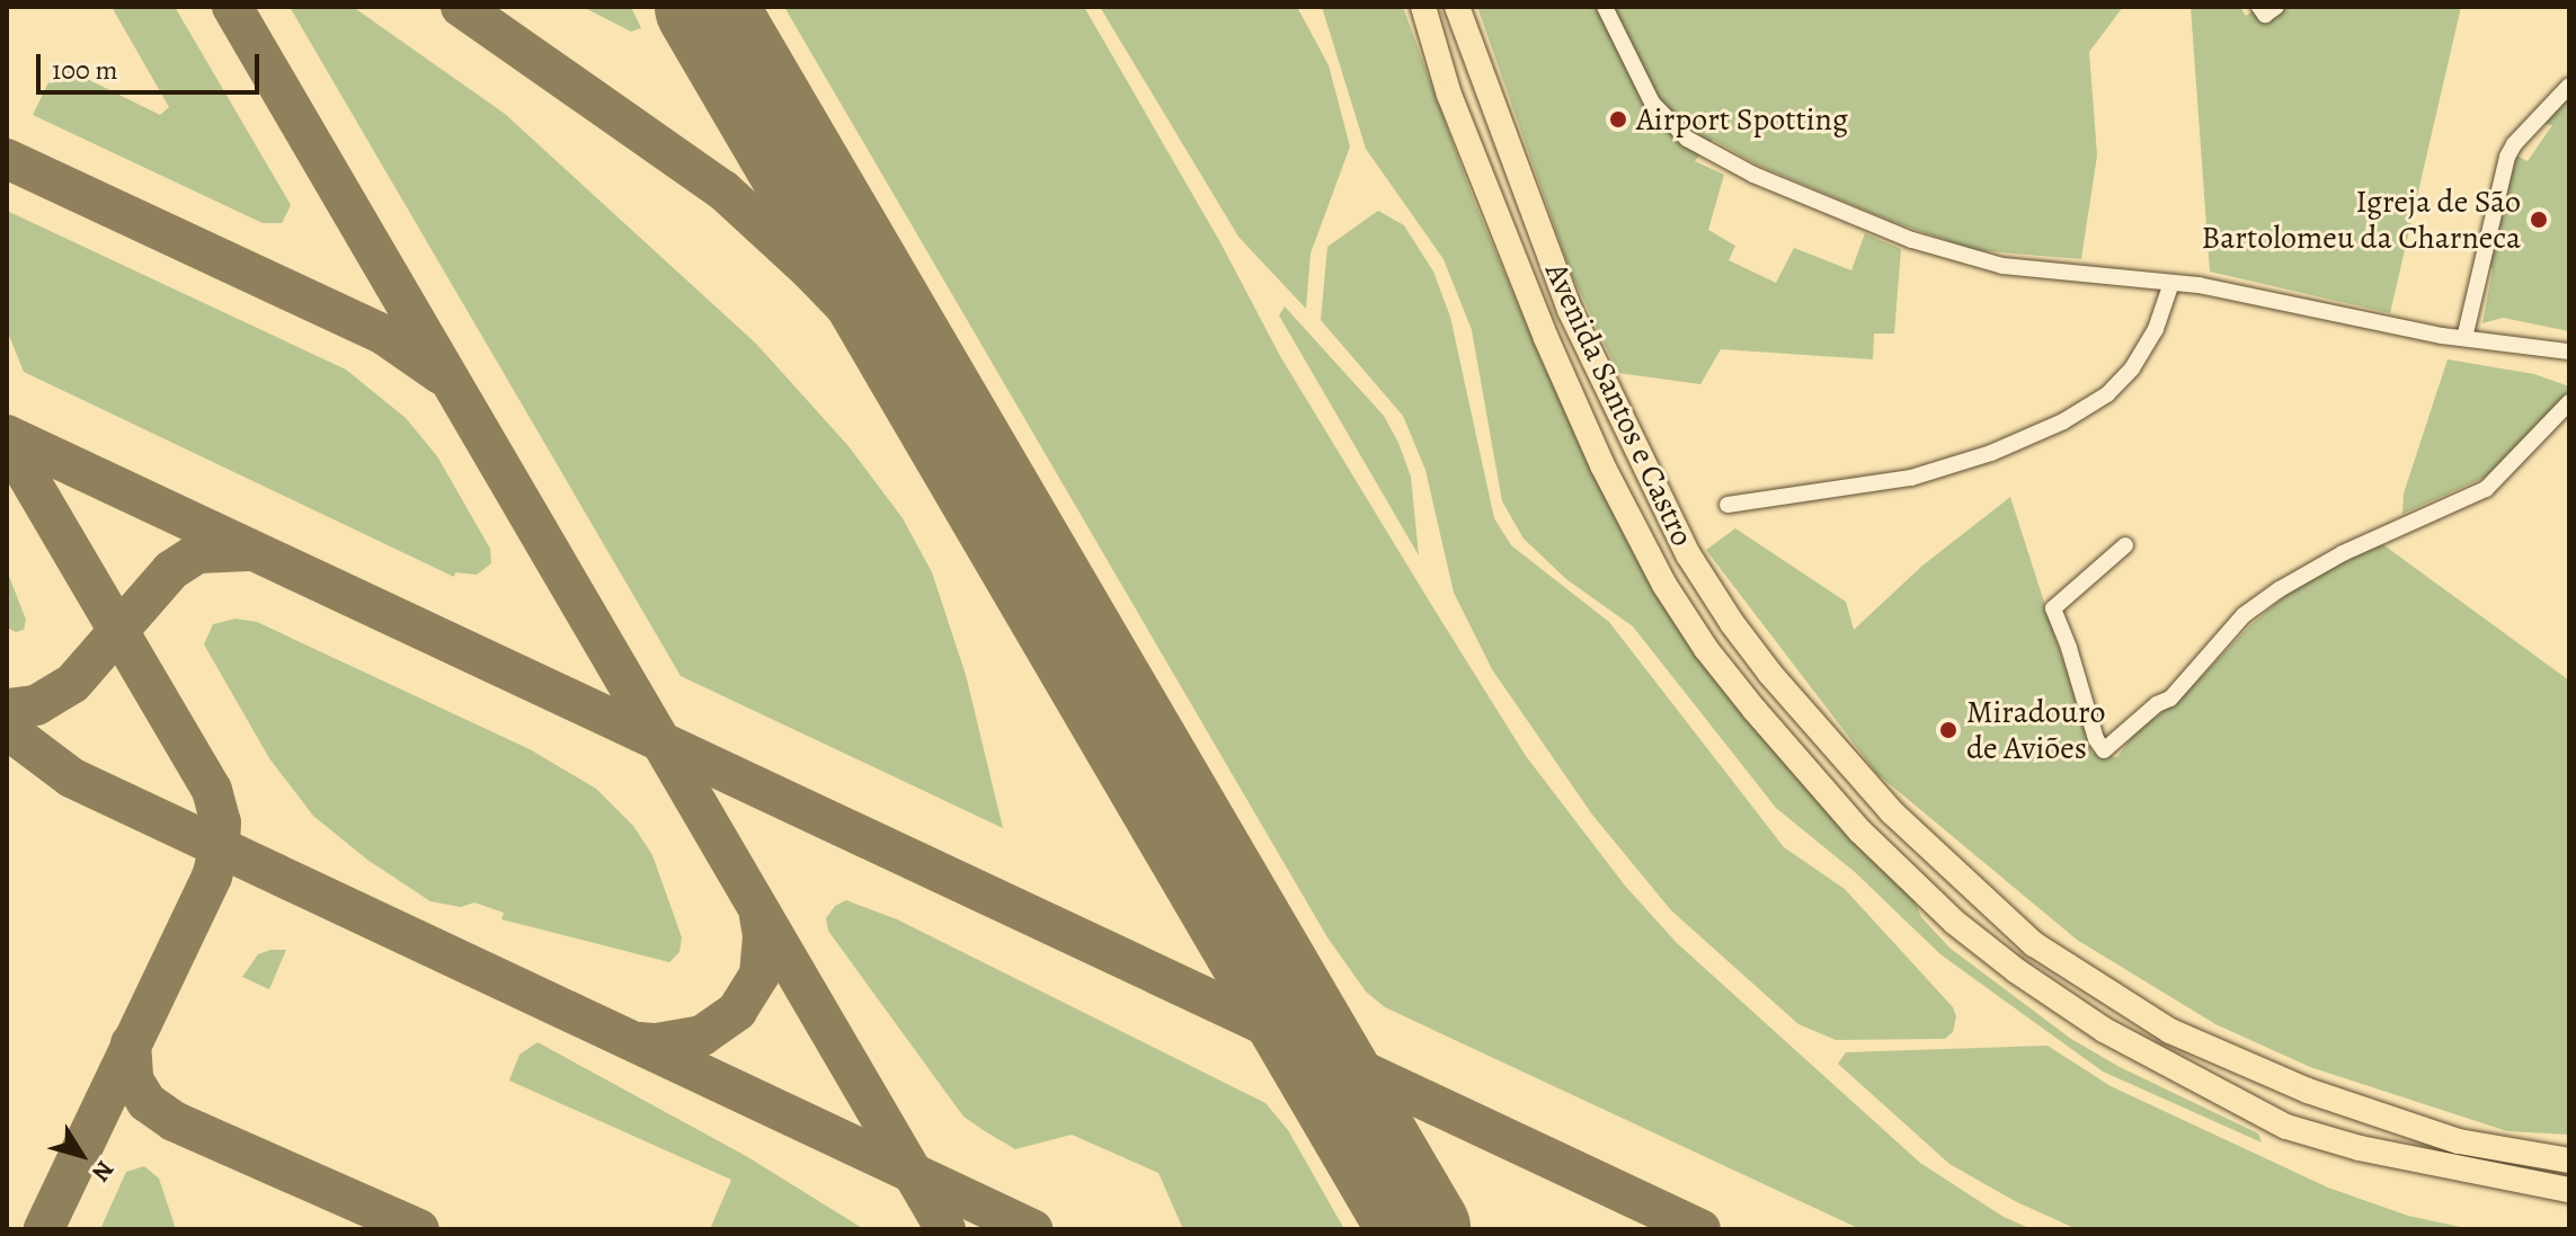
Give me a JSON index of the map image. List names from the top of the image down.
{
  "streets": {
    "main road": ["Avenida Santos e Castro"]
  },
  "places": ["Airport Spotting", "Igreja de São Bartolomeu da Charneca", "Miradouro de Aviões"],
  "scale_bar": "100 m",
  "north": "bottom right"
}
